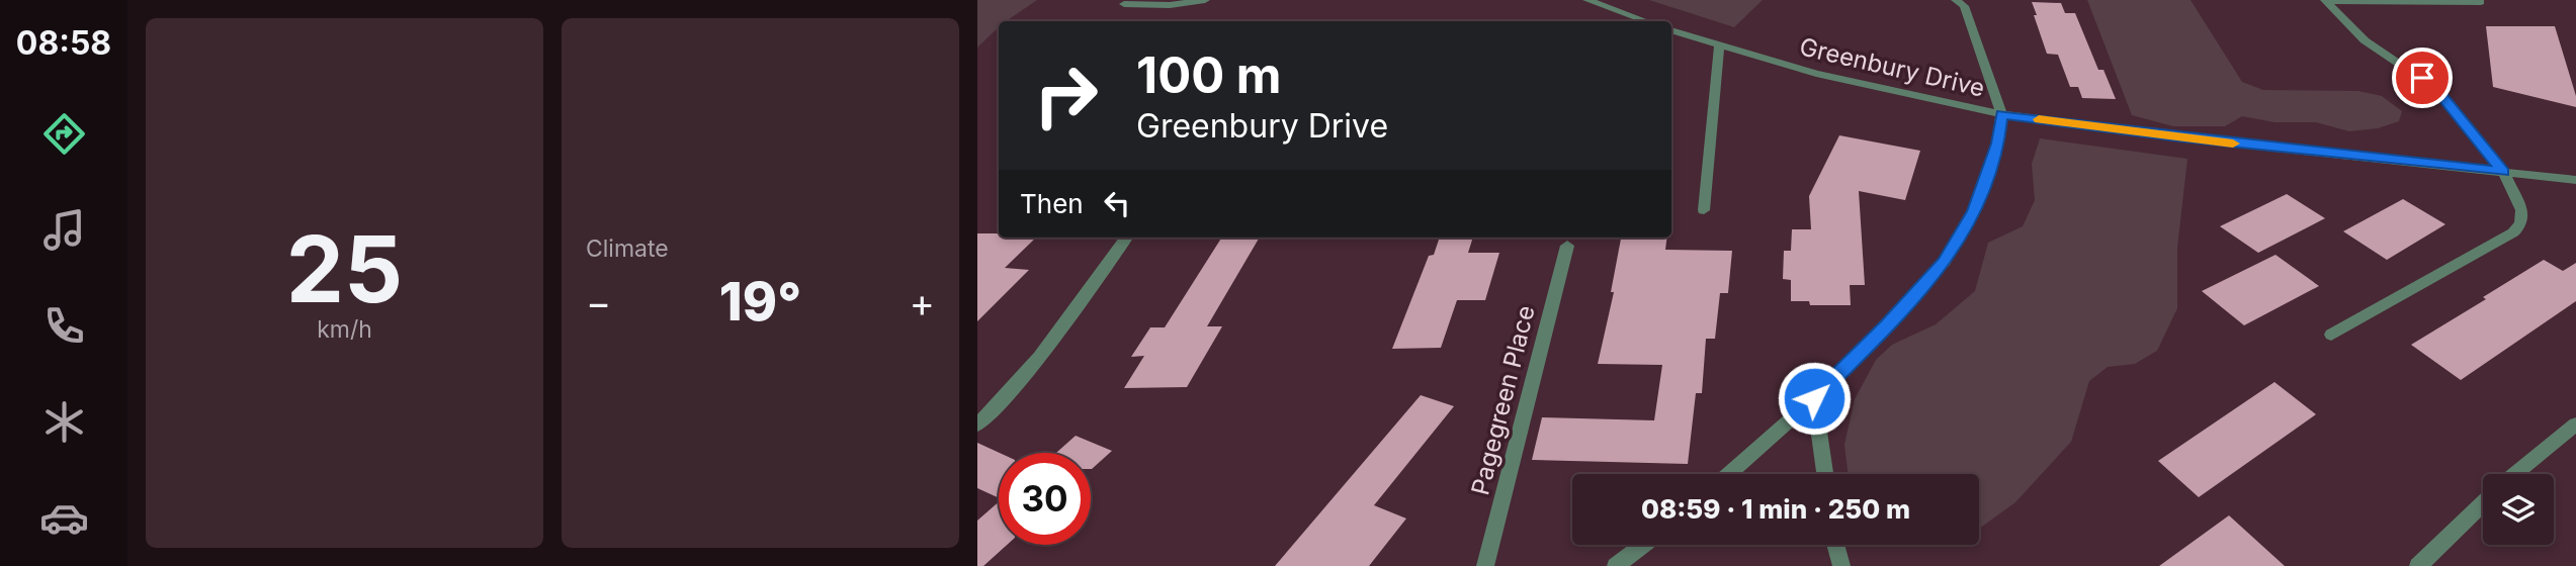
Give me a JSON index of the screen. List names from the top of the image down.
{
  "streets": {
    "street": ["Greenbury Drive", "Pagegreen Place"]
  },
  "page": {
    "tabs": "08:58",
    "tile": [
      ["25", "km/h"],
      "Climate"
    ],
    "turn": ["100 m", "Greenbury Drive"],
    "then": "Then",
    "heat": ["−", "19°", "+"],
    "limit": "30",
    "trip": "08:59 · 1 min · 250 m"
  }
}
